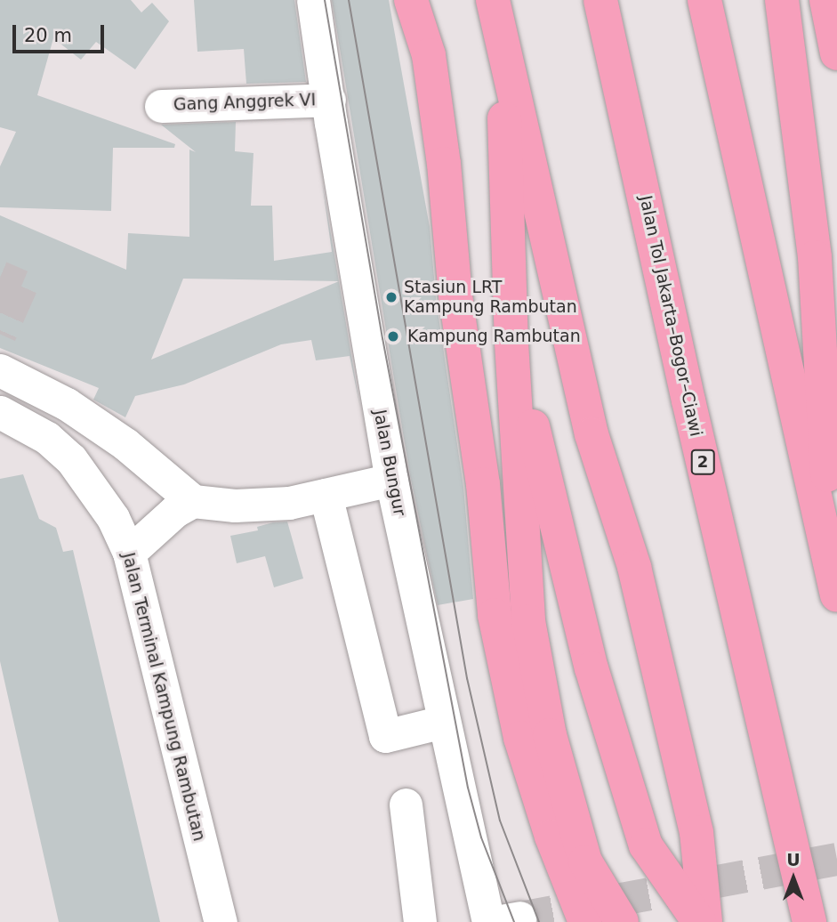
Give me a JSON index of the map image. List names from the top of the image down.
{
  "streets": {
    "highway": ["Jalan Tol Jakarta–Bogor–Ciawi", "2"],
    "street": ["Gang Anggrek VI", "Jalan Bungur", "Jalan Terminal Kampung Rambutan"]
  },
  "crossings": [
    ["Gang Anggrek VI", "Jalan Bungur"]
  ],
  "places": ["Stasiun LRT Kampung Rambutan", "Kampung Rambutan"],
  "scale_bar": "20 m",
  "north": "top"
}
